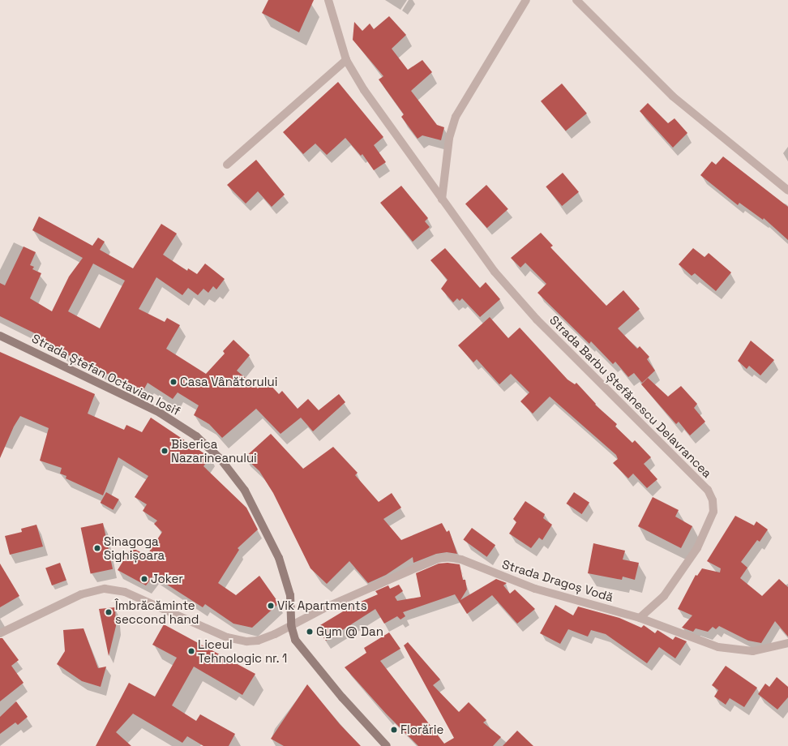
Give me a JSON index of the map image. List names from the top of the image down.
{
  "streets": {
    "main road": ["Strada Ștefan Octavian Iosif"],
    "street": ["Strada Barbu Ștefănescu Delavrancea", "Strada Dragoș Vodă"]
  },
  "crossings": [
    ["Strada Ștefan Octavian Iosif", "Strada Dragoș Vodă"],
    ["Strada Barbu Ștefănescu Delavrancea", "Strada Dragoș Vodă"]
  ],
  "places": [
    "Casa Vânătorului",
    "Biserica Nazarineanului",
    "Sinagoga Sighișoara",
    "Joker",
    "Vik Apartments",
    "Îmbrăcăminte seccond hand",
    "Gym @ Dan",
    "Liceul Tehnologic nr. 1",
    "Florărie"
  ]
}
